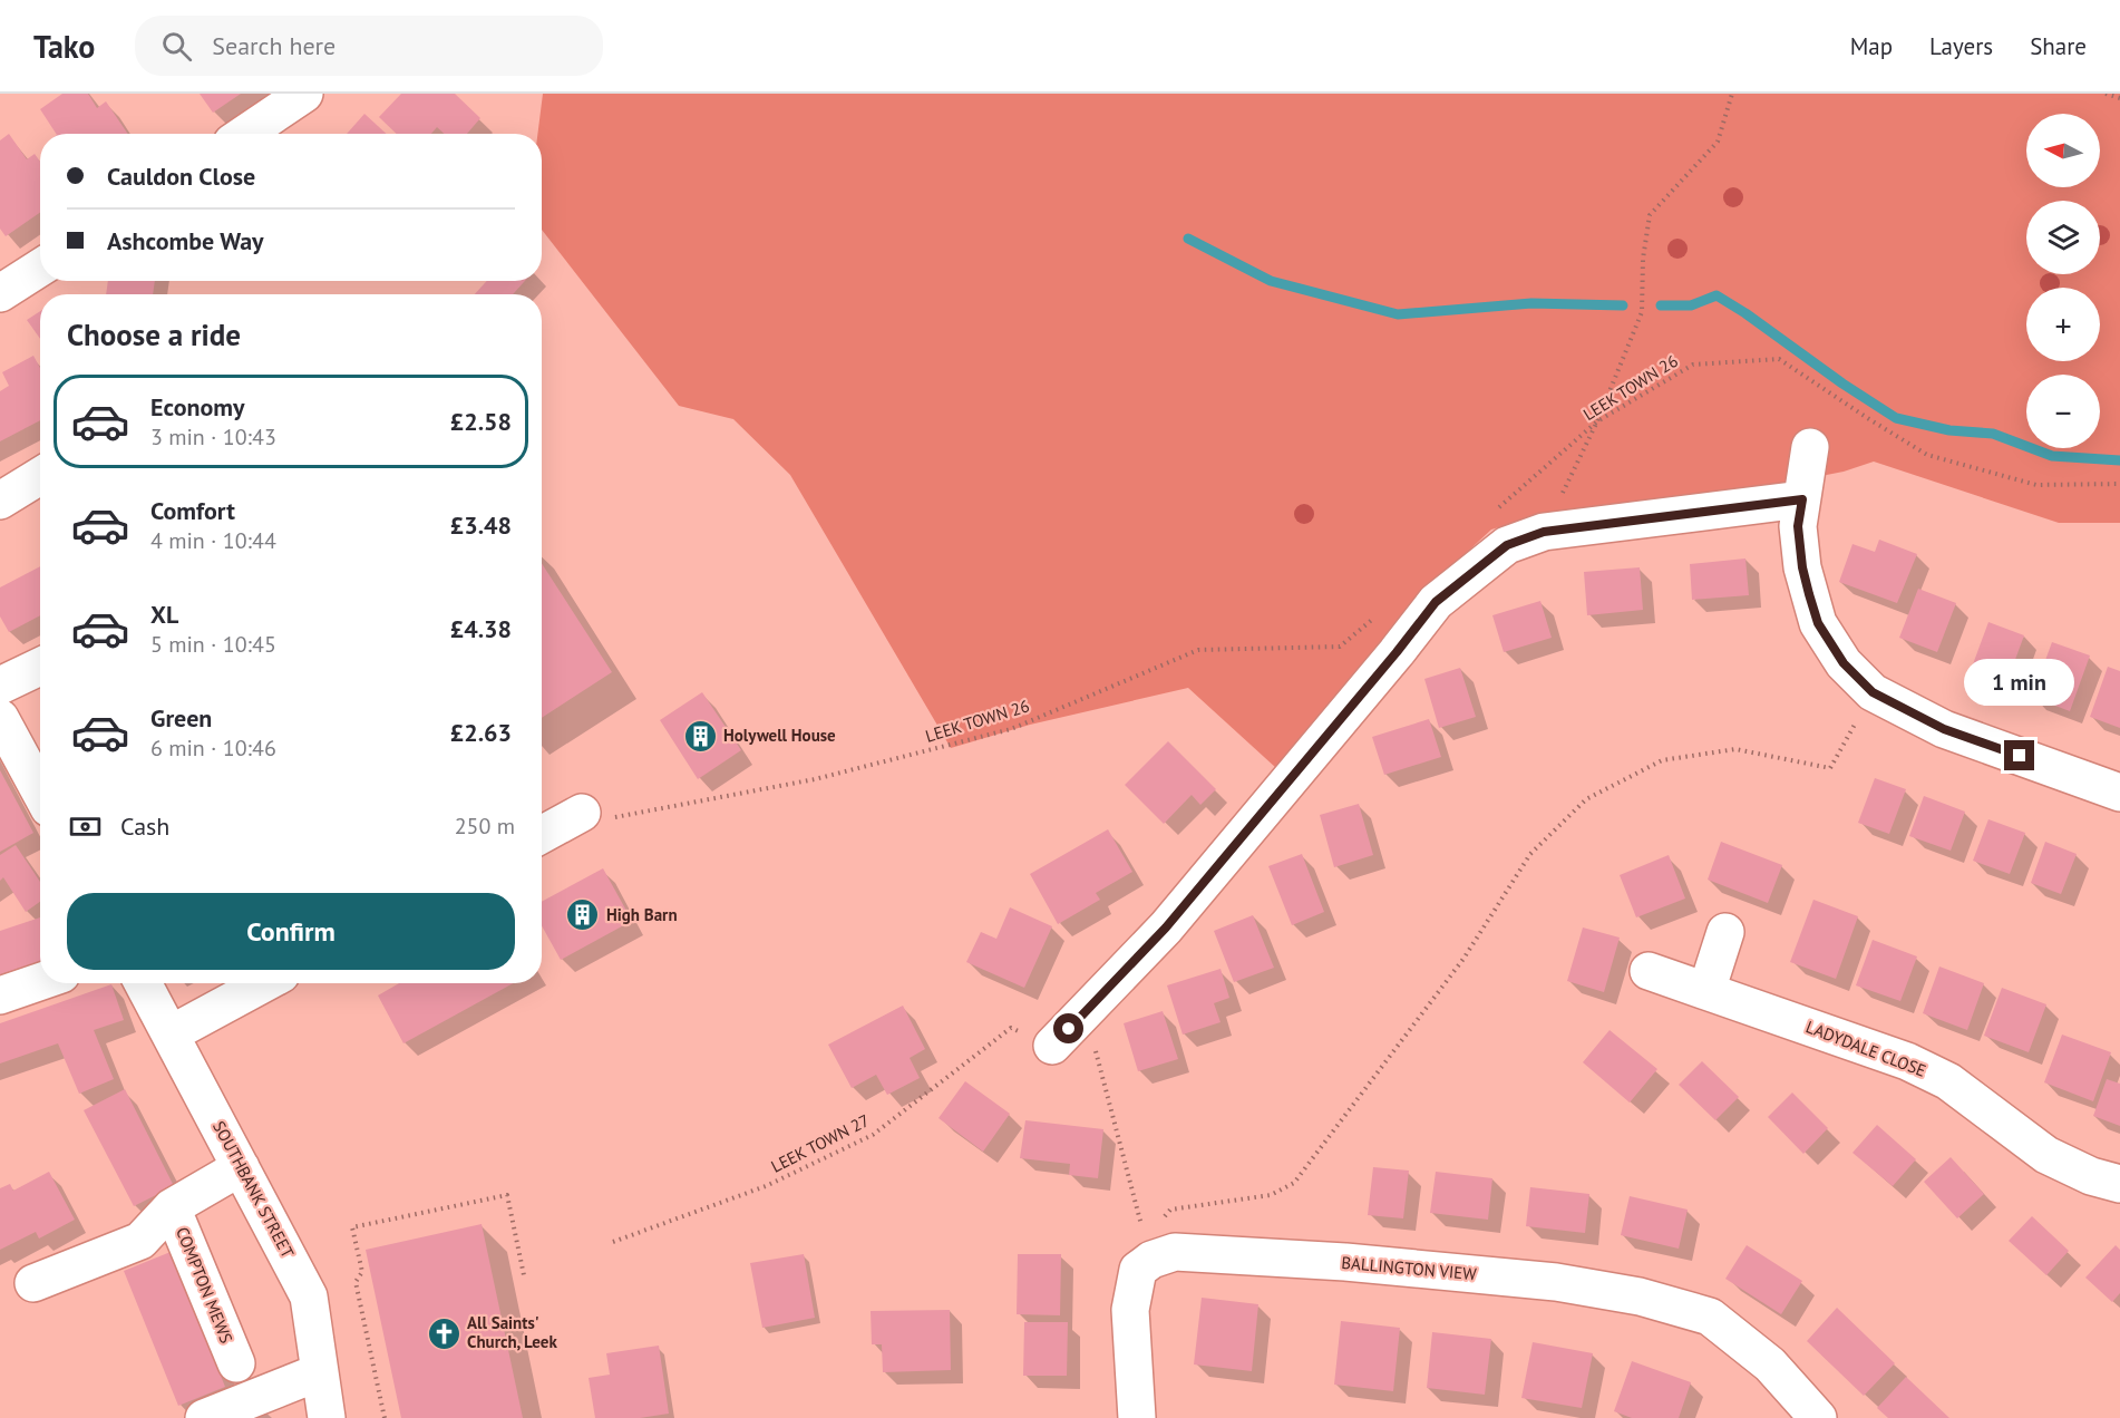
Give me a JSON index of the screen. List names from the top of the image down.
{
  "streets": {
    "street": [
      "LADYDALE CLOSE",
      "SOUTHBANK STREET",
      "BALLINGTON VIEW",
      "COMPTON MEWS"
    ],
    "path": ["LEEK TOWN 26", "LEEK TOWN 27"]
  },
  "crossings": [
    ["SOUTHBANK STREET", "COMPTON MEWS"]
  ],
  "places": {
    "building": ["Holywell House", "High Barn"],
    "church": ["All Saints' Church, Leek"]
  },
  "north": "left",
  "page": {
    "header": "Tako",
    "search": "Search here",
    "nav": ["Map", "Layers", "Share"],
    "map_buttons": ["+", "−"],
    "banner": ["Cauldon Close", "Ashcombe Way"],
    "heading": "Choose a ride",
    "list": [
      {
        "name": "Economy",
        "note": "3 min · 10:43",
        "value": "£2.58"
      },
      {
        "name": "Comfort",
        "note": "4 min · 10:44",
        "value": "£3.48"
      },
      {
        "name": "XL",
        "note": "5 min · 10:45",
        "value": "£4.38"
      },
      {
        "name": "Green",
        "note": "6 min · 10:46",
        "value": "£2.63"
      }
    ],
    "bubble": "1 min",
    "pay": ["Cash", "250 m"],
    "buttons": "Confirm"
  }
}
